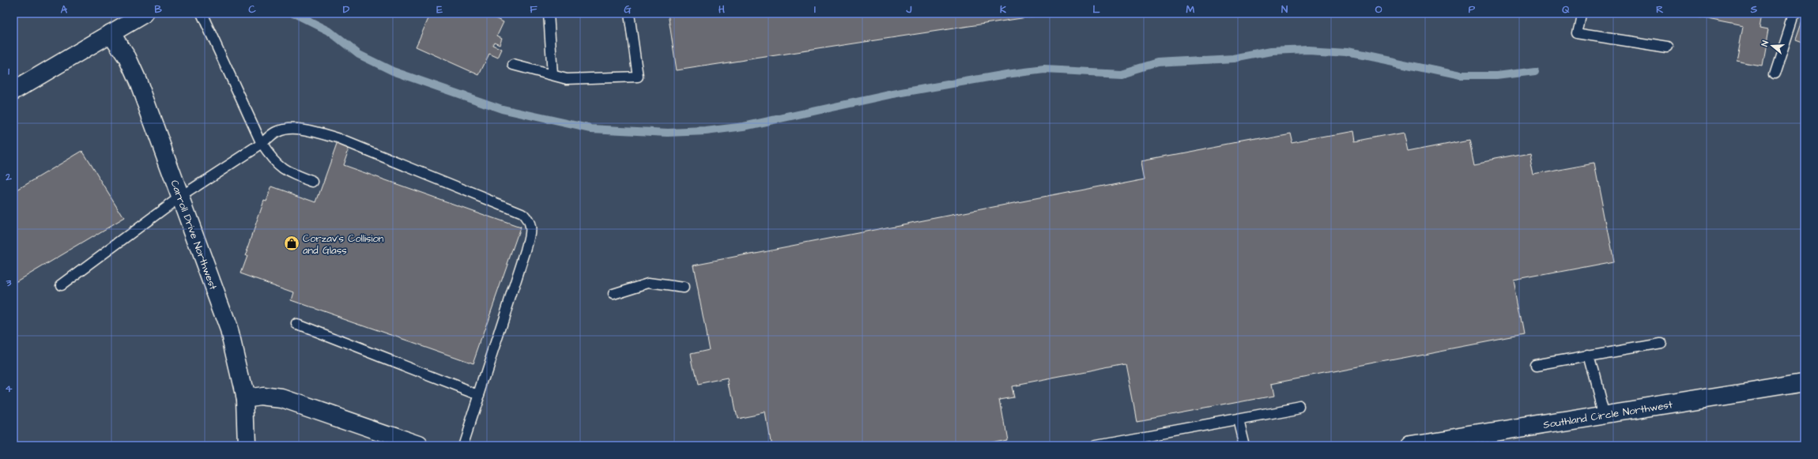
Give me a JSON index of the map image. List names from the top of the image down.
{
  "streets": {
    "street": ["Carroll Drive Northwest", "Southland Circle Northwest"]
  },
  "places": {
    "shop": ["Corzav's Collision and Glass"]
  },
  "north": "left",
  "grid": {
    "columns": [
      "A",
      "B",
      "C",
      "D",
      "E",
      "F",
      "G",
      "H",
      "I",
      "J",
      "K",
      "L",
      "M",
      "N",
      "O",
      "P",
      "Q",
      "R",
      "S"
    ],
    "rows": [
      "1",
      "2",
      "3",
      "4"
    ]
  }
}
